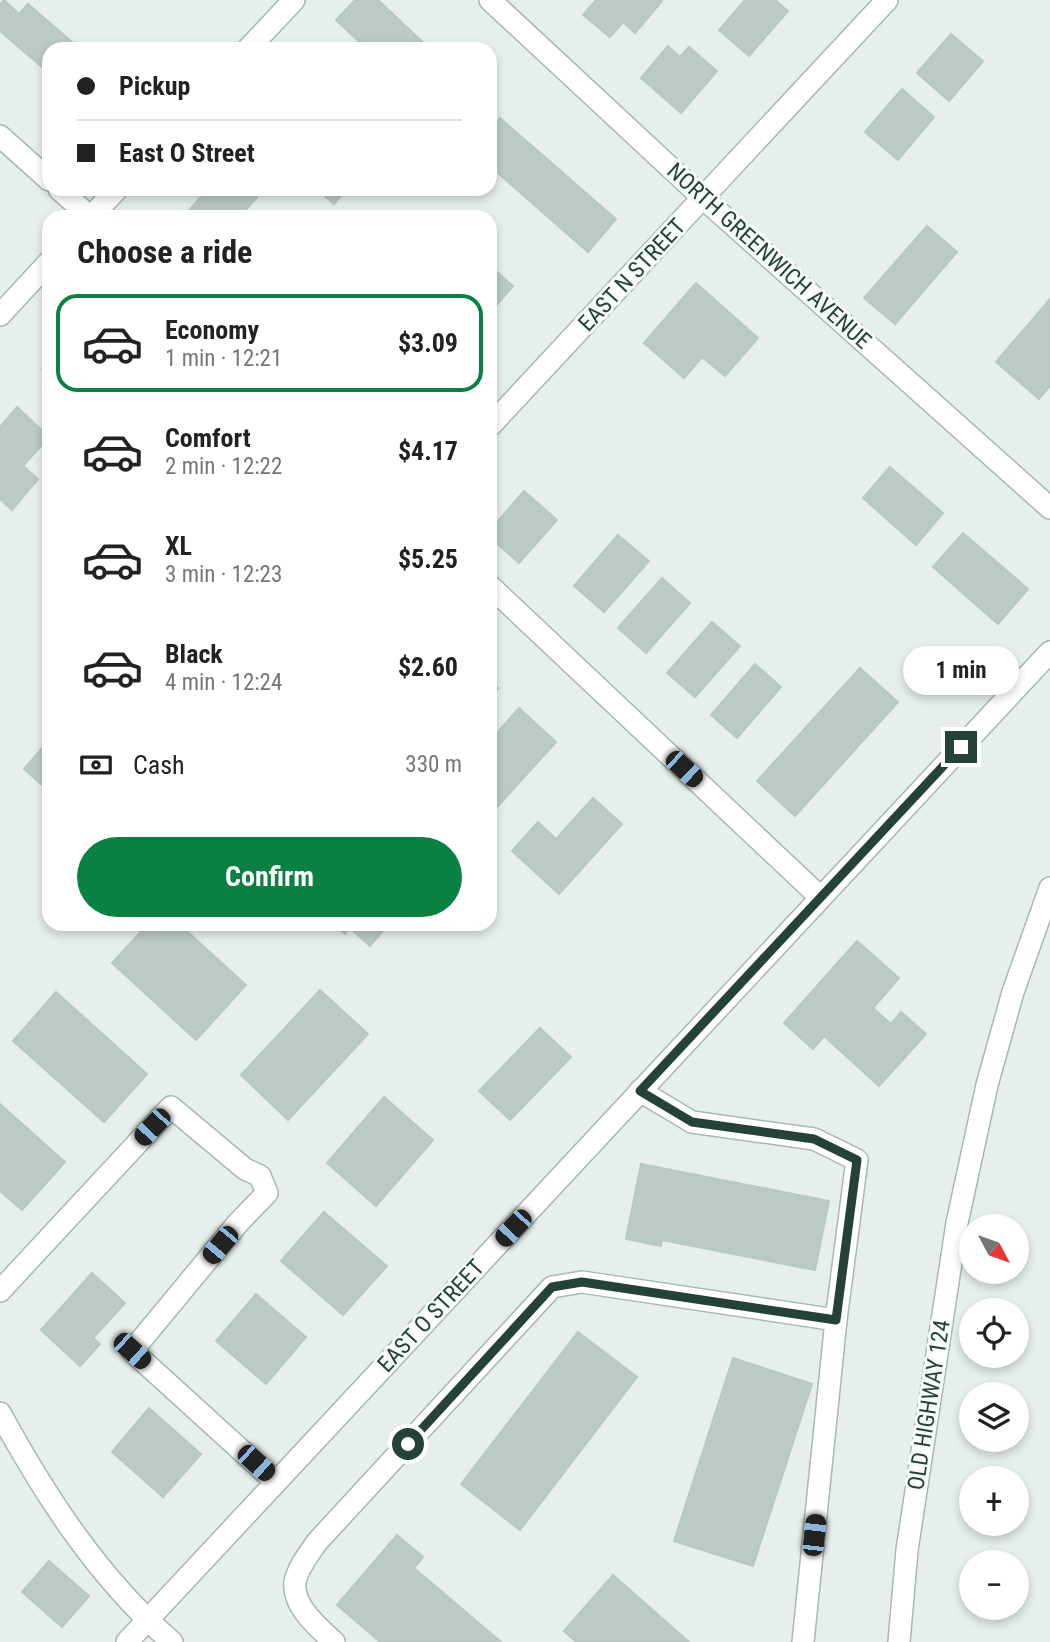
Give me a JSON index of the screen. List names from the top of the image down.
{
  "streets": {
    "street": [
      "NORTH GREENWICH AVENUE",
      "EAST N STREET",
      "EAST O STREET",
      "OLD HIGHWAY 124"
    ]
  },
  "crossings": [
    ["NORTH GREENWICH AVENUE", "EAST N STREET"]
  ],
  "north": "bottom right",
  "page": {
    "banner": ["Pickup", "East O Street"],
    "heading": "Choose a ride",
    "list": [
      {
        "name": "Economy",
        "note": "1 min · 12:21",
        "value": "$3.09"
      },
      {
        "name": "Comfort",
        "note": "2 min · 12:22",
        "value": "$4.17"
      },
      {
        "name": "XL",
        "note": "3 min · 12:23",
        "value": "$5.25"
      },
      {
        "name": "Black",
        "note": "4 min · 12:24",
        "value": "$2.60"
      }
    ],
    "bubble": "1 min",
    "pay": ["Cash", "330 m"],
    "buttons": "Confirm",
    "map_buttons": ["+", "−"]
  }
}
